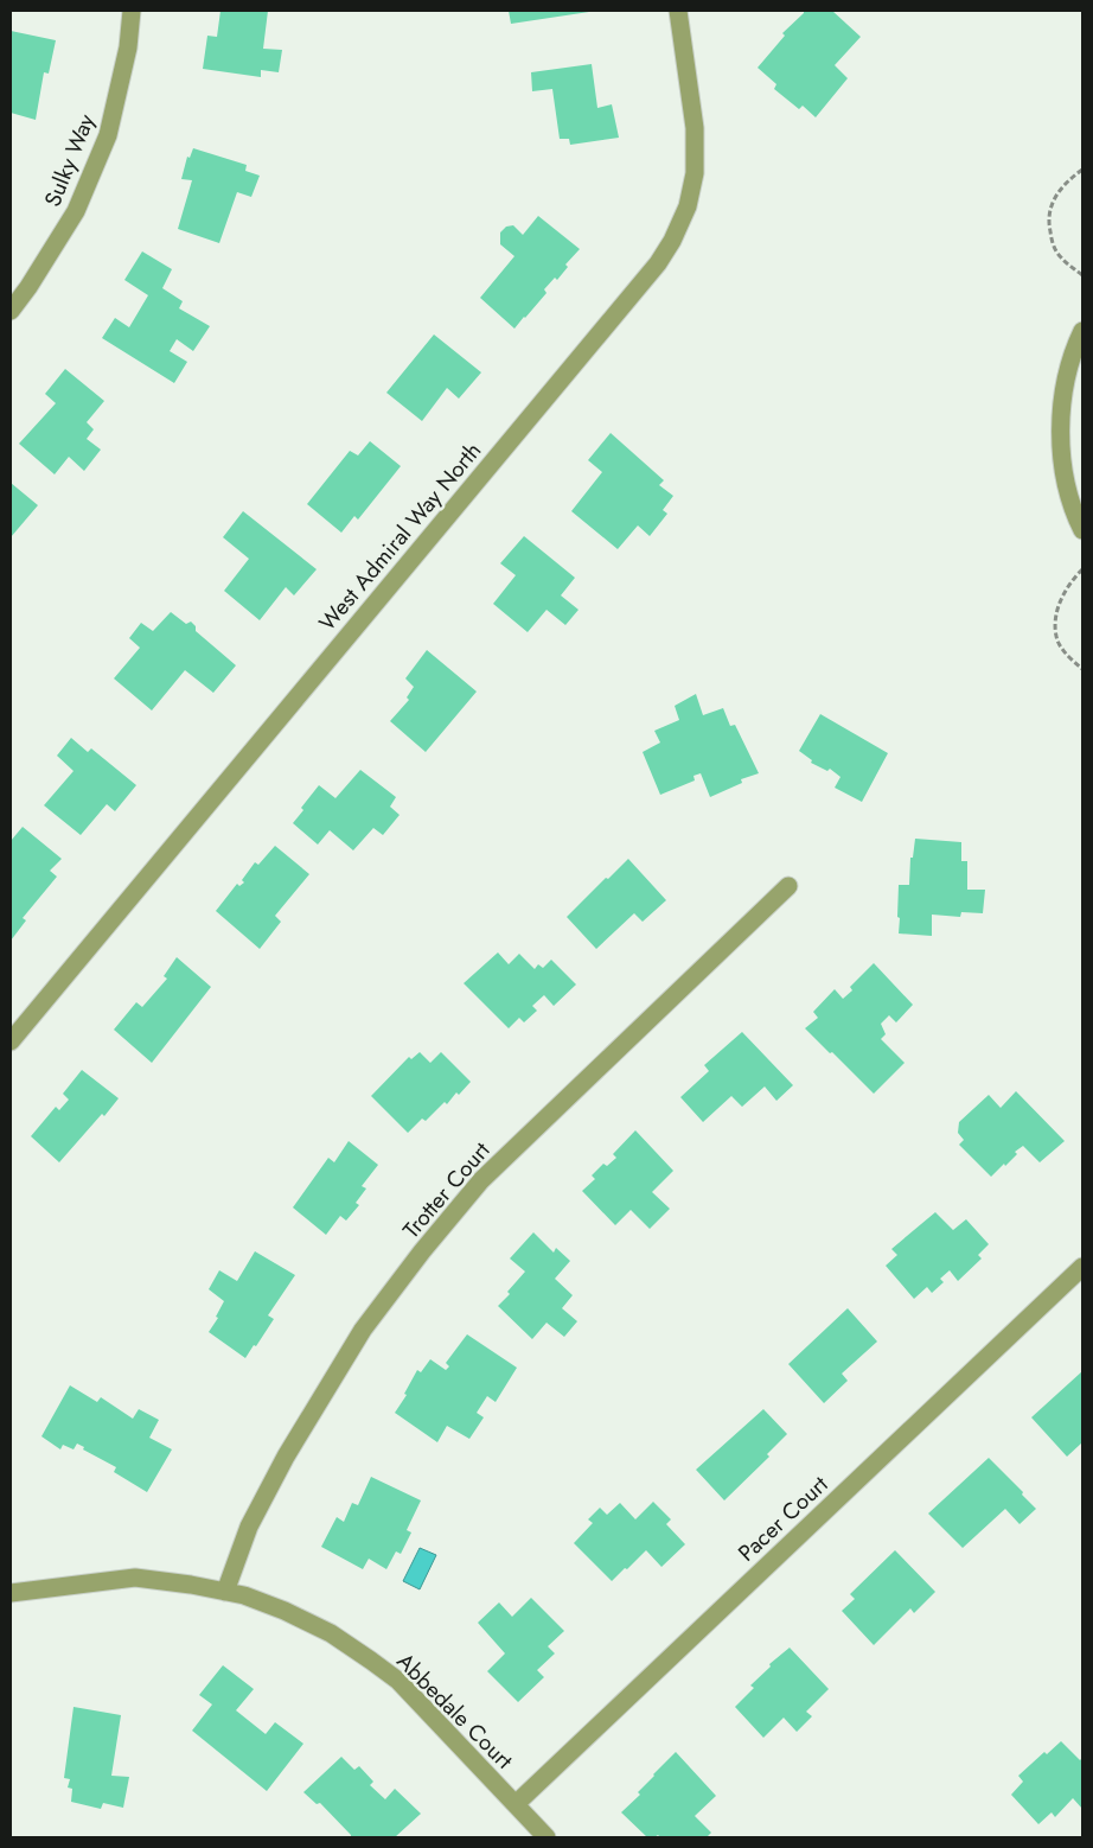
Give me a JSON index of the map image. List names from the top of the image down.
{
  "streets": {
    "street": [
      "Sulky Way",
      "West Admiral Way North",
      "Trotter Court",
      "Pacer Court",
      "Abbedale Court"
    ]
  },
  "crossings": [
    ["Trotter Court", "Abbedale Court"],
    ["Pacer Court", "Abbedale Court"]
  ]
}
